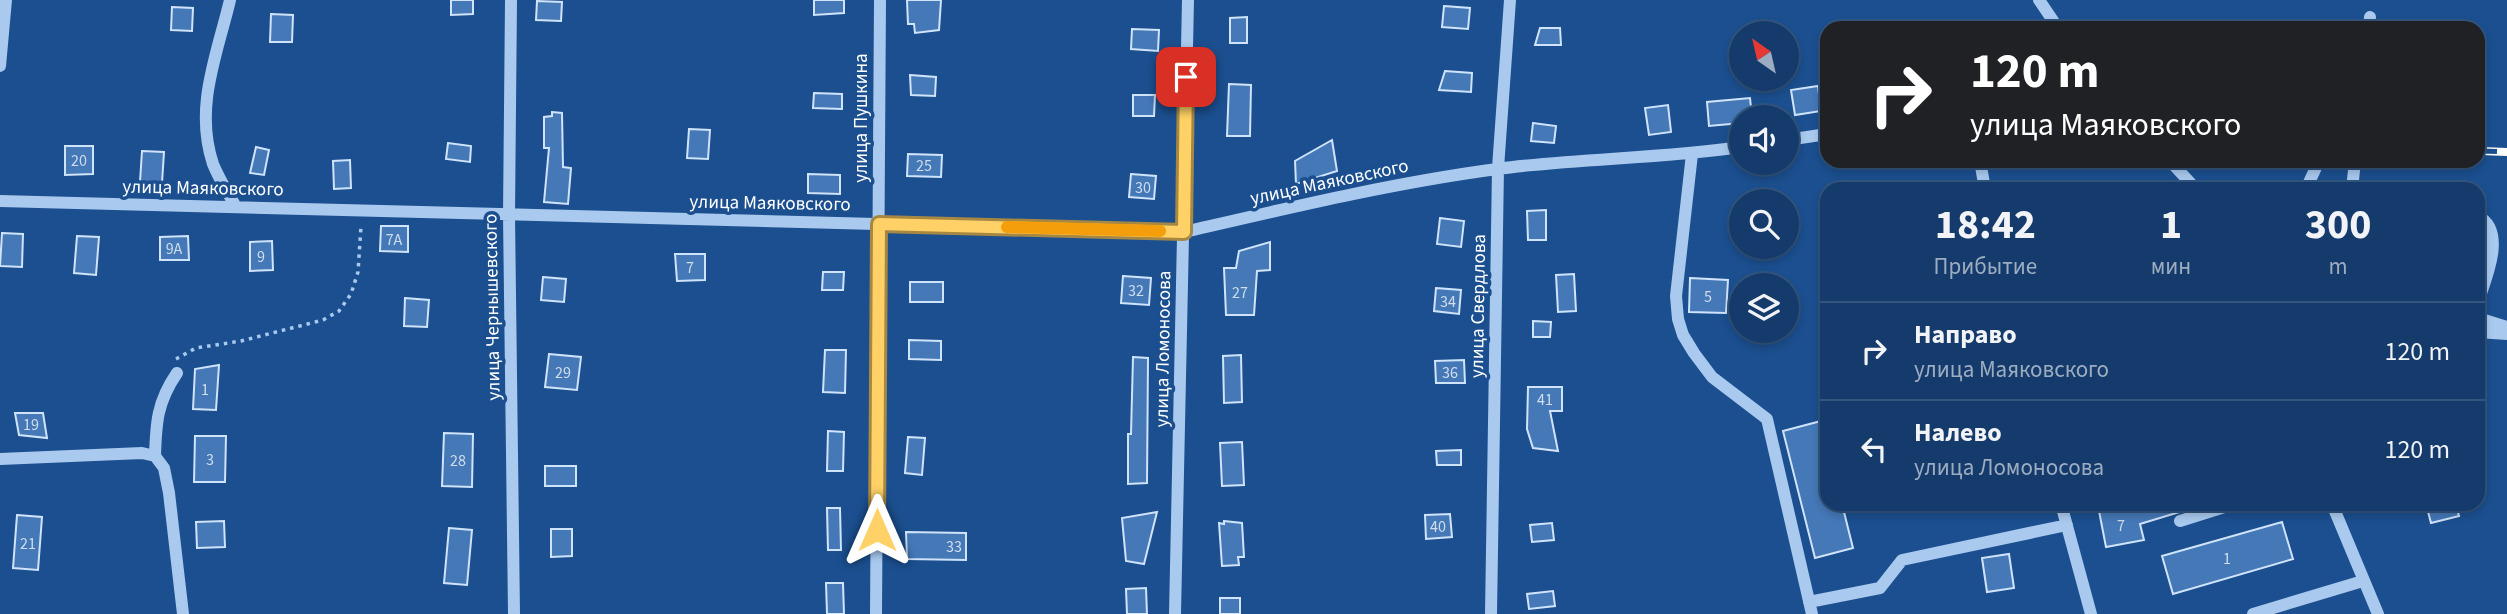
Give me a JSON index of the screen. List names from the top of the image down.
{
  "streets": {
    "street": [
      "улица Пушкина",
      "улица Маяковского",
      "улица Свердлова",
      "улица Чернышевского",
      "улица Ломоносова"
    ]
  },
  "crossings": [
    ["улица Пушкина", "улица Маяковского"],
    ["улица Маяковского", "улица Свердлова"],
    ["улица Маяковского", "улица Чернышевского"],
    ["улица Маяковского", "улица Ломоносова"]
  ],
  "house_numbers": [
    "20",
    "25",
    "30",
    "7А",
    "9А",
    "9",
    "7",
    "32",
    "27",
    "5",
    "34",
    "29",
    "36",
    "1",
    "41",
    "19",
    "3",
    "28",
    "7",
    "40",
    "21",
    "33",
    "1"
  ],
  "north": "top left",
  "page": {
    "turn": ["120 m", "улица Маяковского"],
    "eta": [
      "18:42",
      "Прибытие",
      "1",
      "мин",
      "300",
      "m"
    ],
    "list": [
      {
        "name": "Направо",
        "note": "улица Маяковского",
        "value": "120 m"
      },
      {
        "name": "Налево",
        "note": "улица Ломоносова",
        "value": "120 m"
      }
    ]
  }
}
